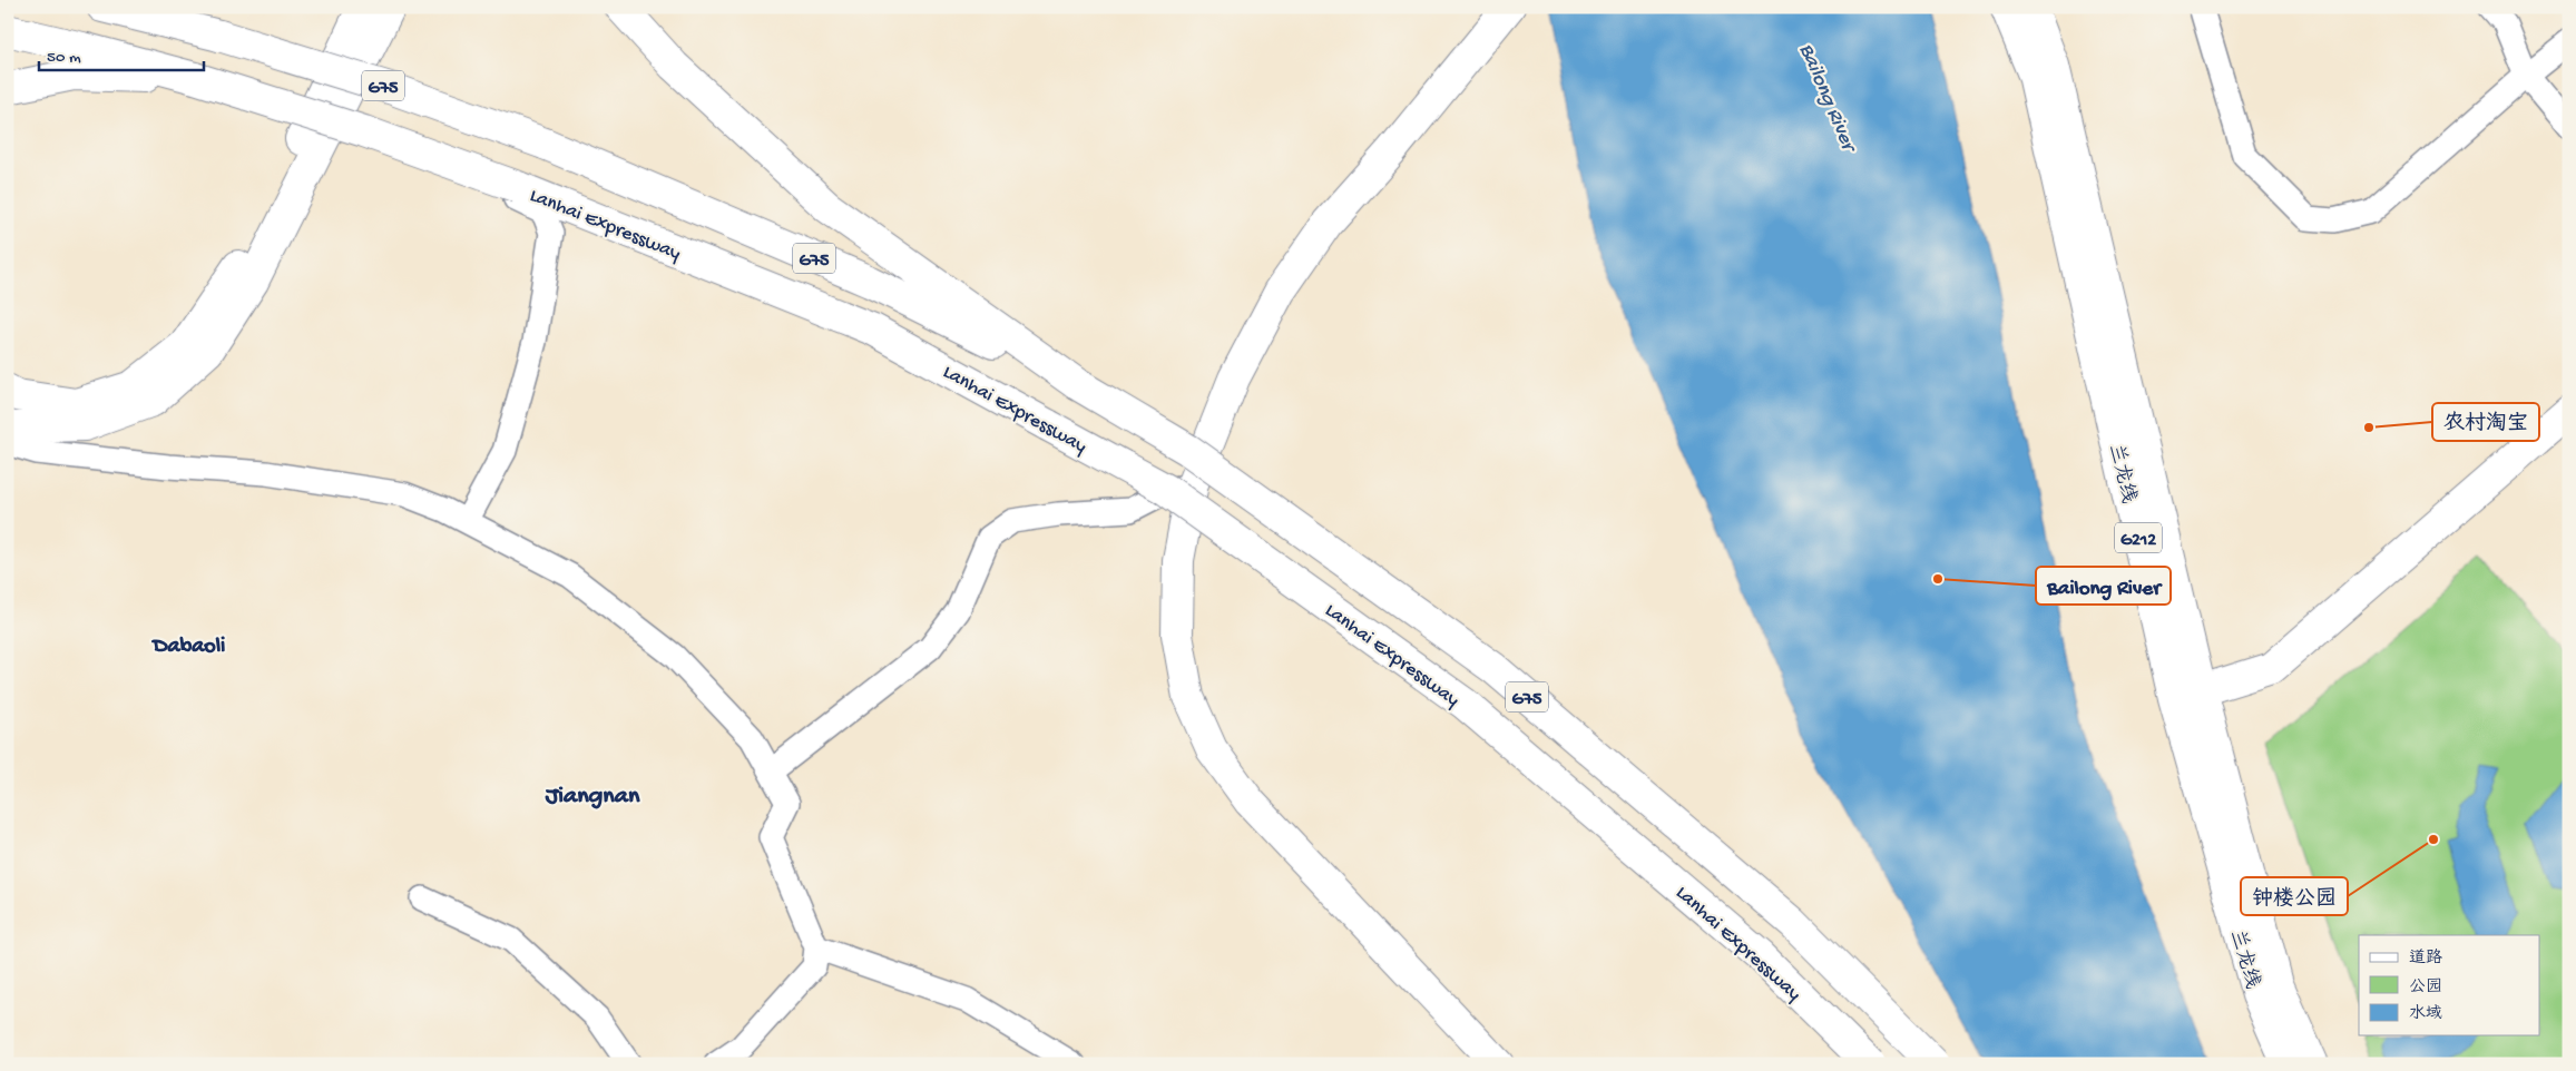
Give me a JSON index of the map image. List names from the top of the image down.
{
  "streets": {
    "main road": [
      "G75",
      "Lanhai Expressway",
      "兰龙线",
      "G212"
    ]
  },
  "districts": ["Dabaoli", "Jiangnan"],
  "water": ["Bailong River"],
  "places": ["农村淘宝", "Bailong River", "钟楼公园"],
  "legend": ["道路", "公园", "水域"],
  "scale_bar": "50 m"
}
